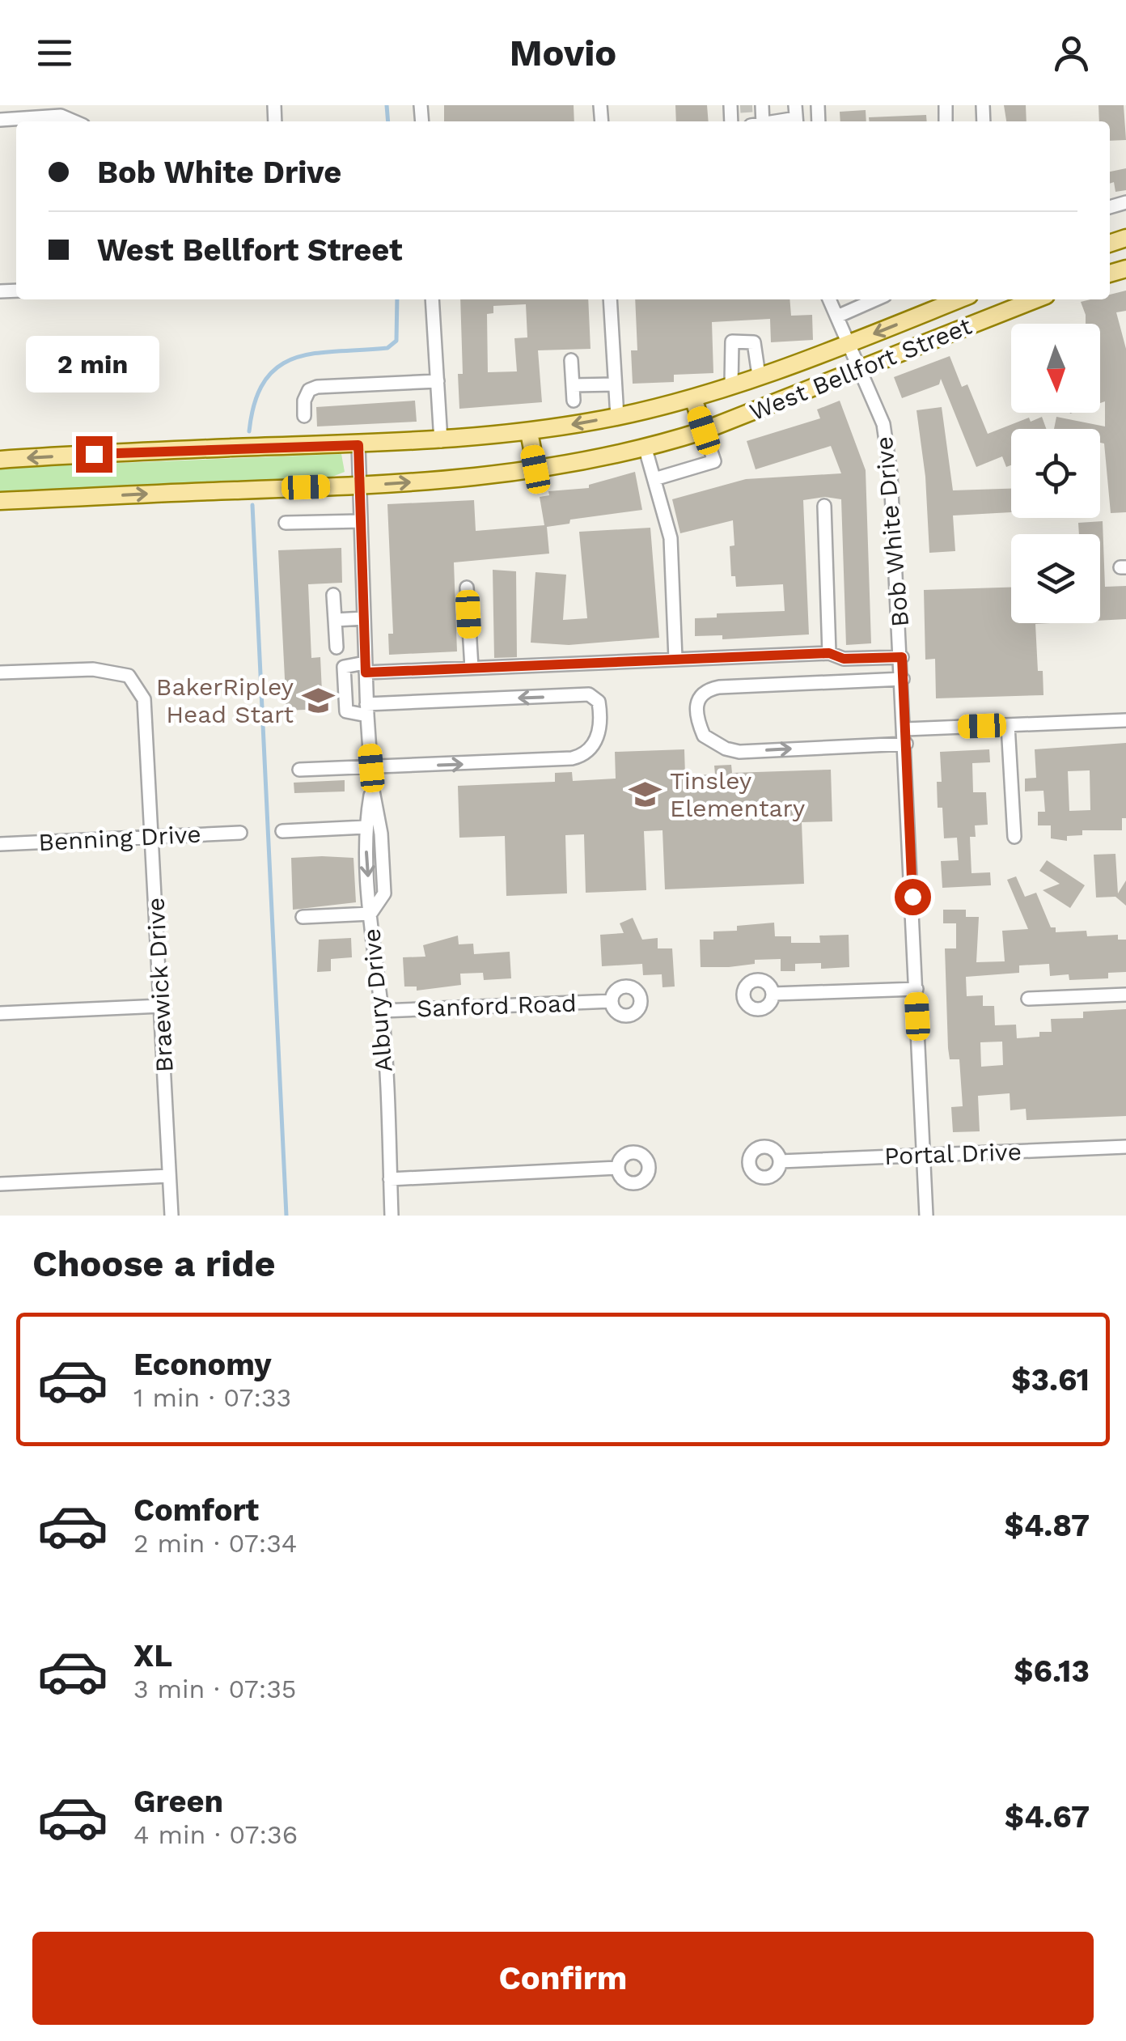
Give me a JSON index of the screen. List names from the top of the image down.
{
  "streets": {
    "main road": ["West Bellfort Street"],
    "street": [
      "Bob White Drive",
      "Benning Drive",
      "Braewick Drive",
      "Albury Drive",
      "Sanford Road",
      "Portal Drive"
    ]
  },
  "crossings": [
    ["West Bellfort Street", "Bob White Drive"],
    ["West Bellfort Street", "Albury Drive"],
    ["Bob White Drive", "Portal Drive"],
    ["Benning Drive", "Braewick Drive"],
    ["Albury Drive", "Sanford Road"]
  ],
  "places": {
    "school or university": ["BakerRipley Head Start", "Tinsley Elementary"]
  },
  "north": "bottom",
  "page": {
    "header": "Movio",
    "banner": ["Bob White Drive", "West Bellfort Street"],
    "bubble": "2 min",
    "heading": "Choose a ride",
    "list": [
      {
        "name": "Economy",
        "note": "1 min · 07:33",
        "value": "$3.61"
      },
      {
        "name": "Comfort",
        "note": "2 min · 07:34",
        "value": "$4.87"
      },
      {
        "name": "XL",
        "note": "3 min · 07:35",
        "value": "$6.13"
      },
      {
        "name": "Green",
        "note": "4 min · 07:36",
        "value": "$4.67"
      }
    ],
    "buttons": "Confirm"
  }
}
